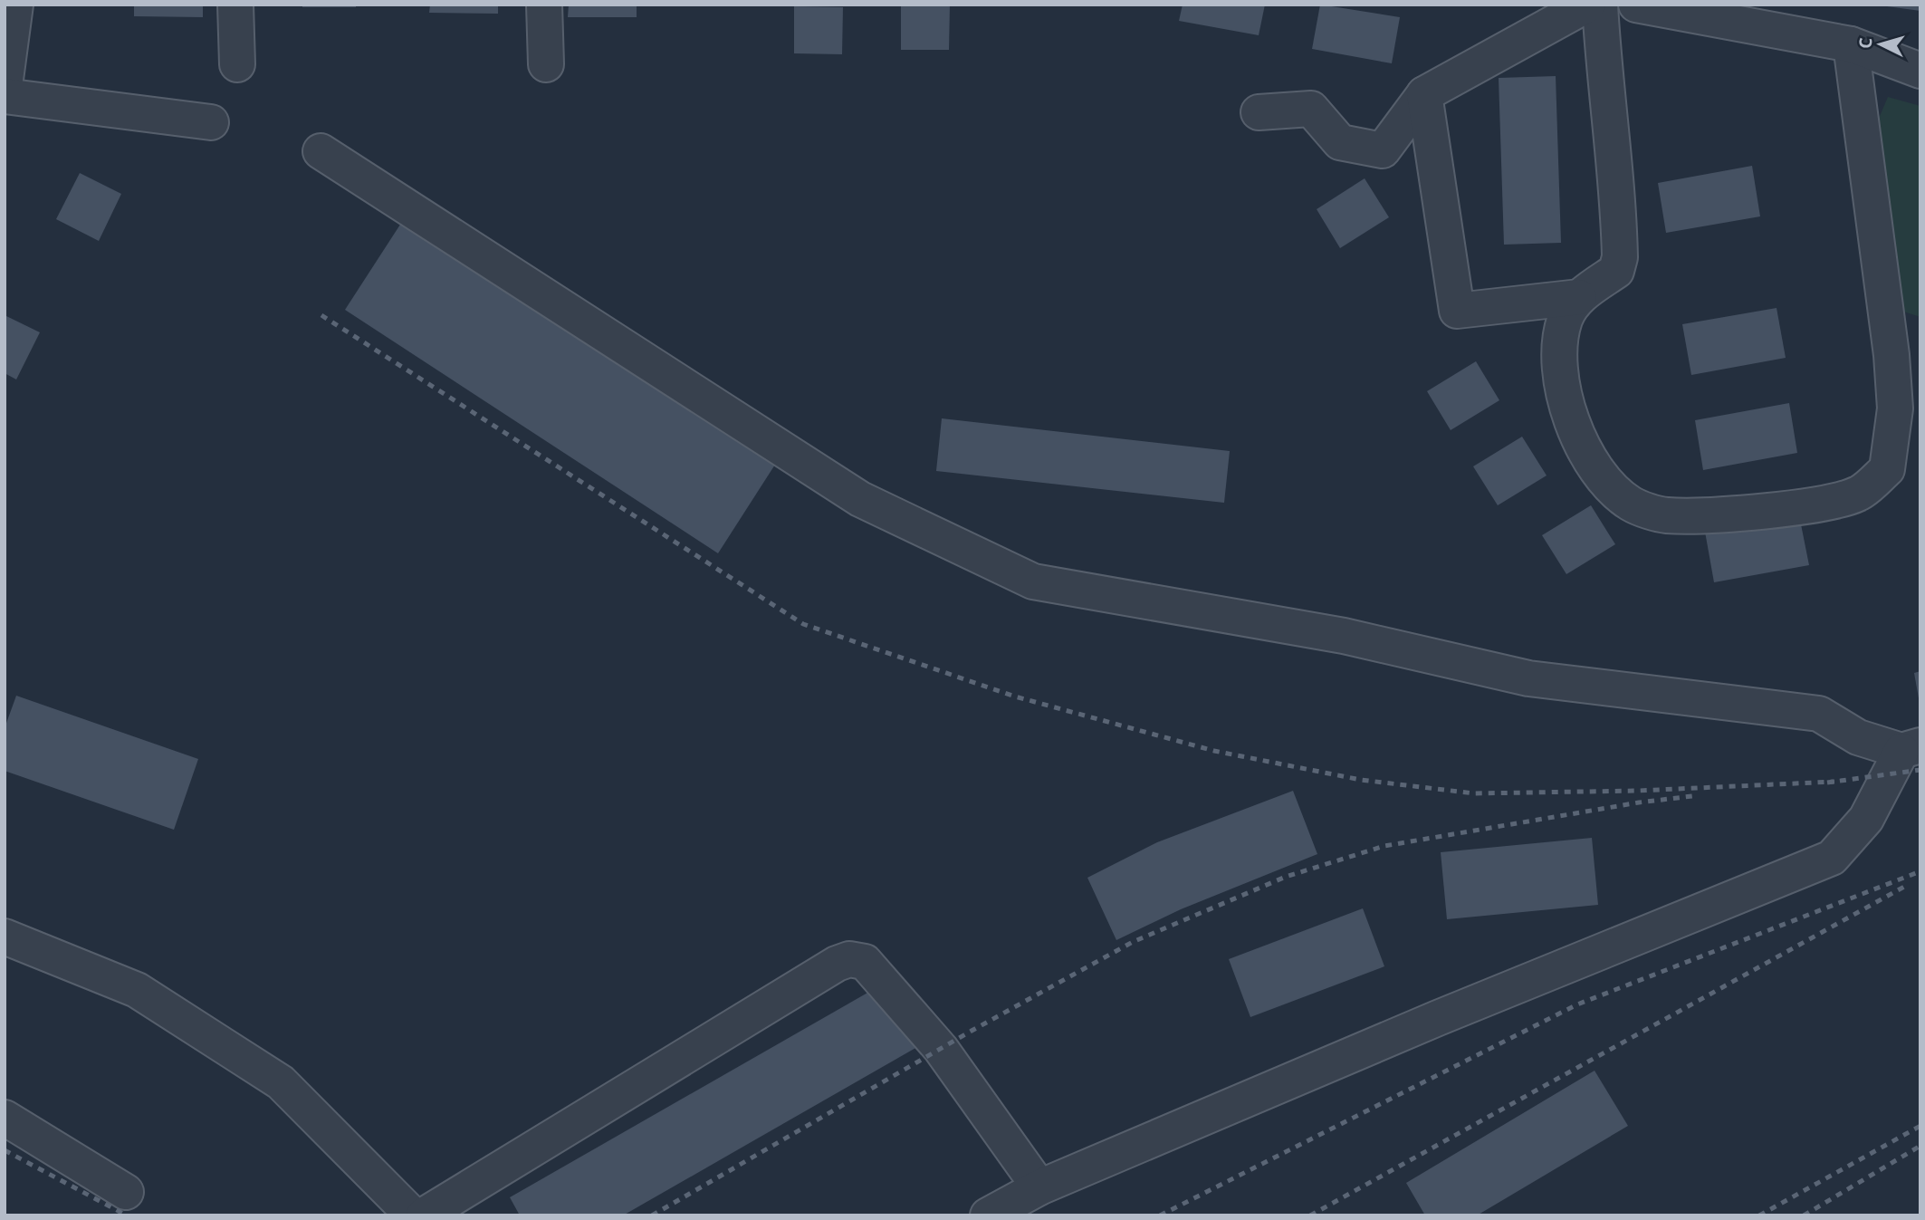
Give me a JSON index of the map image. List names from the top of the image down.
{
  "north": "left"
}
